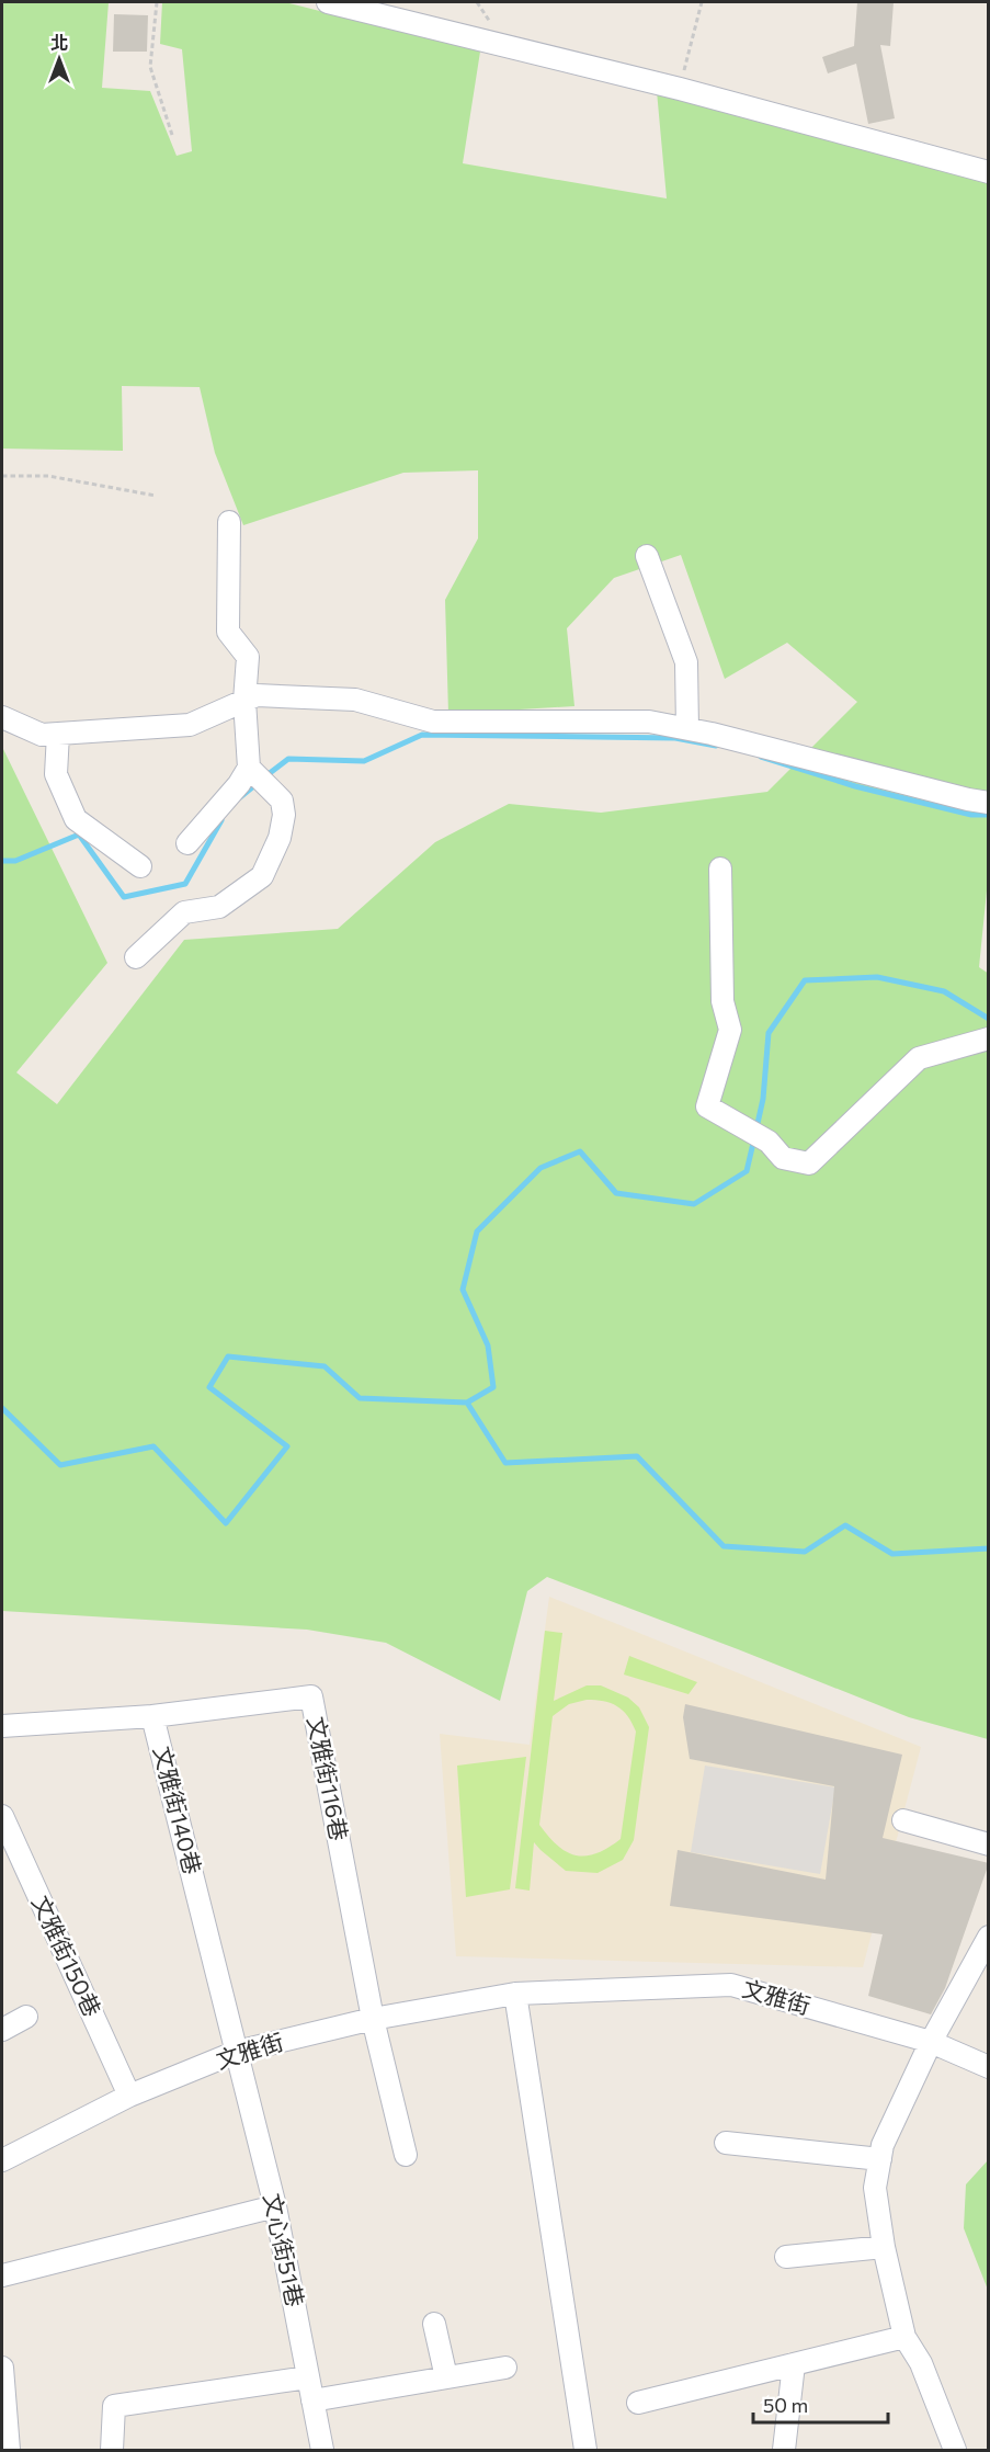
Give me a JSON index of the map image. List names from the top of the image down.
{
  "streets": {
    "street": [
      "文雅街116巷",
      "文雅街140巷",
      "文雅街150巷",
      "文雅街",
      "文心街51巷"
    ]
  },
  "crossings": [
    ["文雅街116巷", "文雅街140巷"],
    ["文雅街116巷", "文雅街"],
    ["文雅街140巷", "文雅街"],
    ["文雅街140巷", "文心街51巷"],
    ["文雅街150巷", "文雅街"],
    ["文雅街", "文心街51巷"]
  ],
  "scale_bar": "50 m",
  "north": "top"
}
